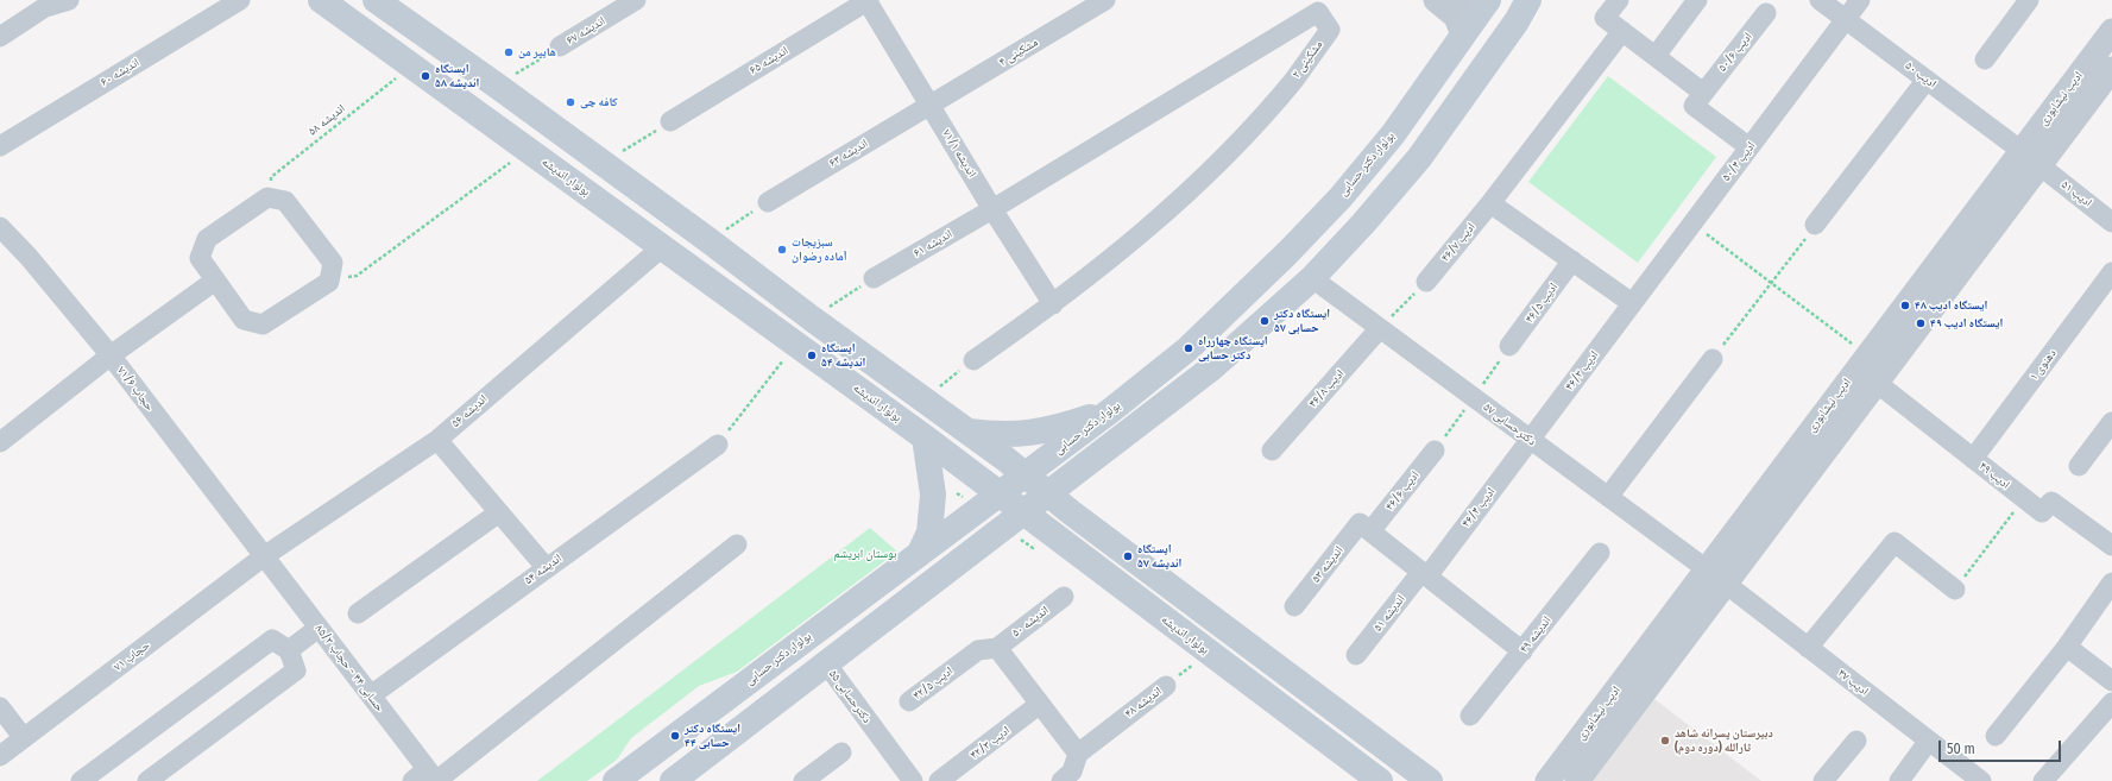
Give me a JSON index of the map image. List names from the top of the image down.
{
  "streets": {
    "main road": ["بولوار دکتر حسابی", "بولوار اندیشه"],
    "street": [
      "اندیشه ۶۷",
      "مشکینی ۴",
      "ادیب ۵۰/۶",
      "مشکینی ۲",
      "اندیشه ۶۵",
      "اندیشه ۶۰",
      "ادیب ۵۰",
      "ادیب نیشابوری",
      "اندیشه ۶۳",
      "اندیشه ۷۱/۱",
      "ادیب ۵۰/۴",
      "ادیب ۵۱",
      "ادیب ۴۶/۷",
      "اندیشه ۶۱",
      "ادیب ۴۶/۵",
      "دهنوی ۱",
      "ادیب ۴۶/۳",
      "حجاب ۷۱/۶",
      "ادیب ۴۶/۸",
      "اندیشه ۵۶",
      "دکترحسابی ۵۷",
      "ادیب ۴۹",
      "ادیب ۴۶/۶",
      "ادیب ۴۶/۴",
      "اندیشه ۵۳",
      "اندیشه ۵۴",
      "اندیشه ۵۱",
      "اندیشه ۵۰",
      "اندیشه ۴۹",
      "حجاب ۷۱",
      "حسابی ۴۴ - حجاب ۸۵/۳",
      "ادیب ۴۷",
      "ادیب ۴۲/۵",
      "دکترحسابی ۵۵",
      "اندیشه ۴۸",
      "ادیب ۴۲/۳"
    ],
    "path": ["اندیشه ۵۸"]
  },
  "crossings": [
    ["مشکینی ۴", "اندیشه ۶۳"],
    ["مشکینی ۴", "اندیشه ۷۱/۱"],
    ["مشکینی ۲", "اندیشه ۷۱/۱"],
    ["مشکینی ۲", "اندیشه ۶۱"],
    ["اندیشه ۶۵", "اندیشه ۷۱/۱"],
    ["ادیب ۵۰", "ادیب نیشابوری"],
    ["ادیب ۵۰", "ادیب ۵۰/۴"],
    ["ادیب ۵۰", "ادیب ۵۱"],
    ["ادیب نیشابوری", "ادیب ۵۱"],
    ["ادیب نیشابوری", "دکترحسابی ۵۷"],
    ["ادیب نیشابوری", "ادیب ۴۹"],
    ["ادیب نیشابوری", "ادیب ۴۷"],
    ["اندیشه ۵۸", "بولوار اندیشه"],
    ["اندیشه ۶۳", "اندیشه ۷۱/۱"],
    ["اندیشه ۷۱/۱", "اندیشه ۶۱"],
    ["ادیب ۵۰/۴", "ادیب ۴۶/۳"],
    ["بولوار دکتر حسابی", "بولوار اندیشه"],
    ["بولوار اندیشه", "اندیشه ۵۶"],
    ["بولوار اندیشه", "اندیشه ۴۸"],
    ["دهنوی ۱", "ادیب ۴۹"],
    ["ادیب ۴۶/۳", "دکترحسابی ۵۷"],
    ["ادیب ۴۶/۳", "ادیب ۴۶/۴"],
    ["حجاب ۷۱/۶", "اندیشه ۵۶"],
    ["حجاب ۷۱/۶", "حجاب ۷۱"],
    ["حجاب ۷۱/۶", "حسابی ۴۴ - حجاب ۸۵/۳"],
    ["ادیب ۴۶/۸", "دکترحسابی ۵۷"],
    ["اندیشه ۵۶", "حجاب ۷۱"],
    ["اندیشه ۵۶", "حسابی ۴۴ - حجاب ۸۵/۳"],
    ["دکترحسابی ۵۷", "ادیب ۴۶/۴"],
    ["دکترحسابی ۵۷", "ادیب ۴۷"],
    ["ادیب ۴۶/۶", "اندیشه ۵۳"],
    ["ادیب ۴۶/۴", "اندیشه ۵۱"],
    ["اندیشه ۵۴", "حسابی ۴۴ - حجاب ۸۵/۳"],
    ["اندیشه ۵۰", "ادیب ۴۲/۵"],
    ["حجاب ۷۱", "حسابی ۴۴ - حجاب ۸۵/۳"]
  ],
  "parks": ["بوستان ابریشم"],
  "places": [
    "هایپر من",
    "ایستگاه اندیشه ۵۸",
    "کافه چی",
    "سبزیجات آماده رضوان",
    "ایستگاه ادیب ۴۸",
    "ایستگاه دکتر حسابی ۵۷",
    "ایستگاه ادیب ۴۹",
    "ایستگاه چهارراه دکتر حسابی",
    "ایستگاه اندیشه ۵۴",
    "ایستگاه اندیشه ۵۷",
    "ایستگاه دکتر حسابی ۴۴",
    "دبیرستان پسرانه شاهد ثارالله (دوره دوم)"
  ],
  "scale_bar": "50 m"
}
